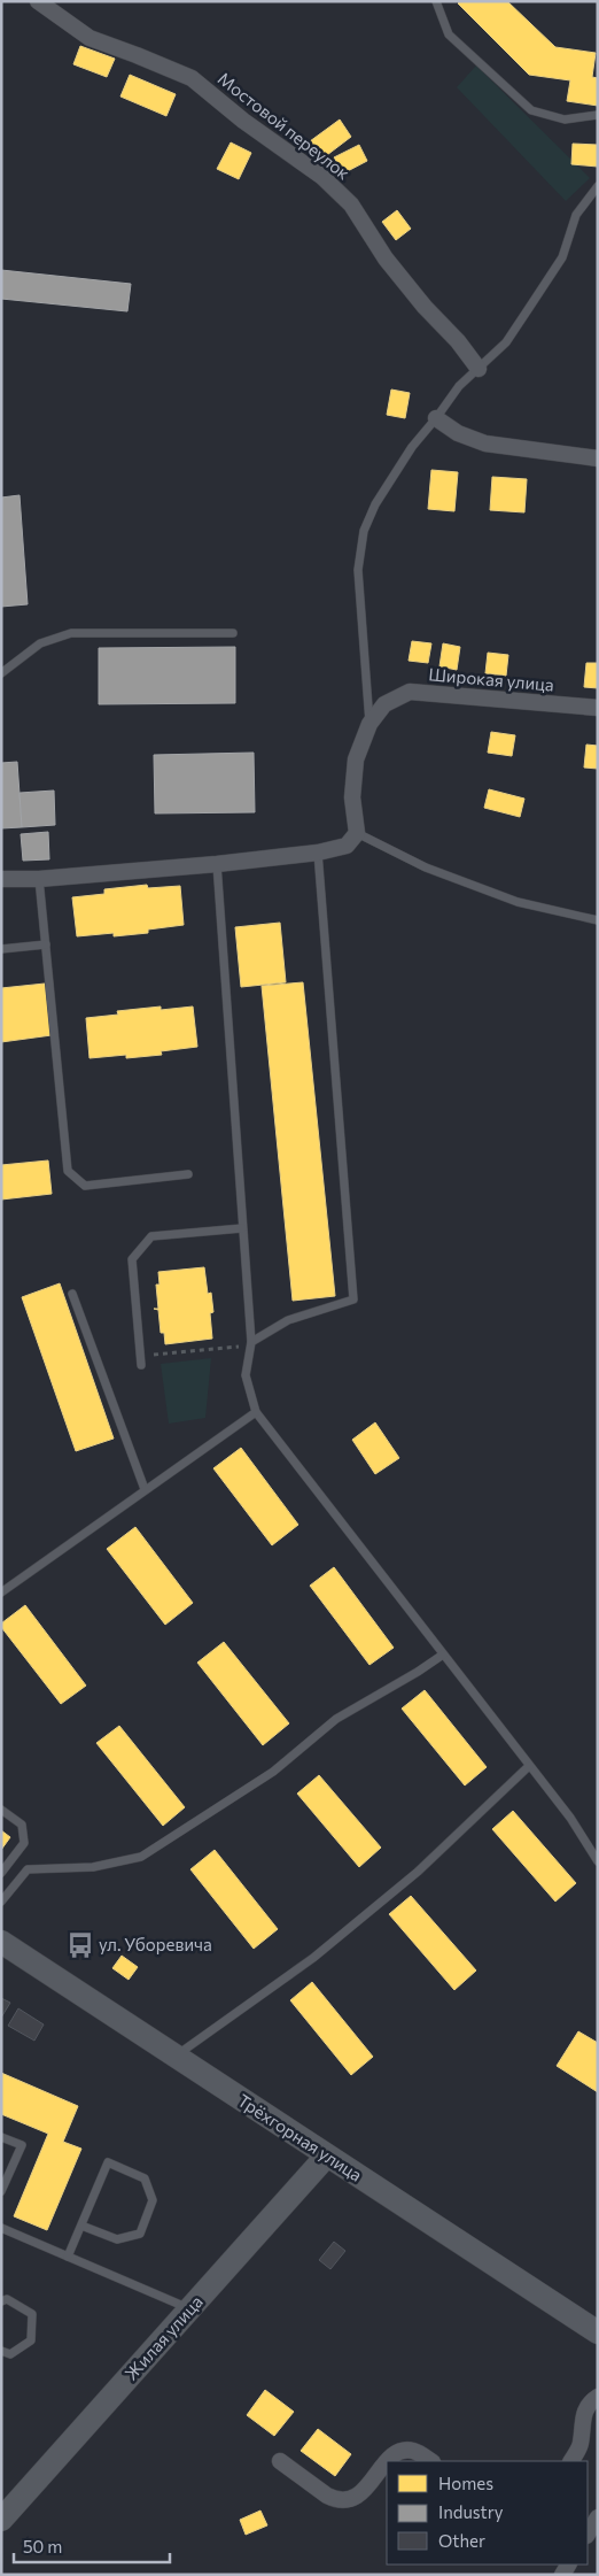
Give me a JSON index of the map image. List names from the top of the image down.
{
  "streets": {
    "main road": ["Трёхгорная улица", "Жилая улица"],
    "street": ["Мостовой переулок", "Широкая улица"]
  },
  "crossings": [
    ["Трёхгорная улица", "Жилая улица"]
  ],
  "places": {
    "bus stop": ["ул. Уборевича"]
  },
  "legend": ["Homes", "Industry", "Other"],
  "scale_bar": "50 m"
}
